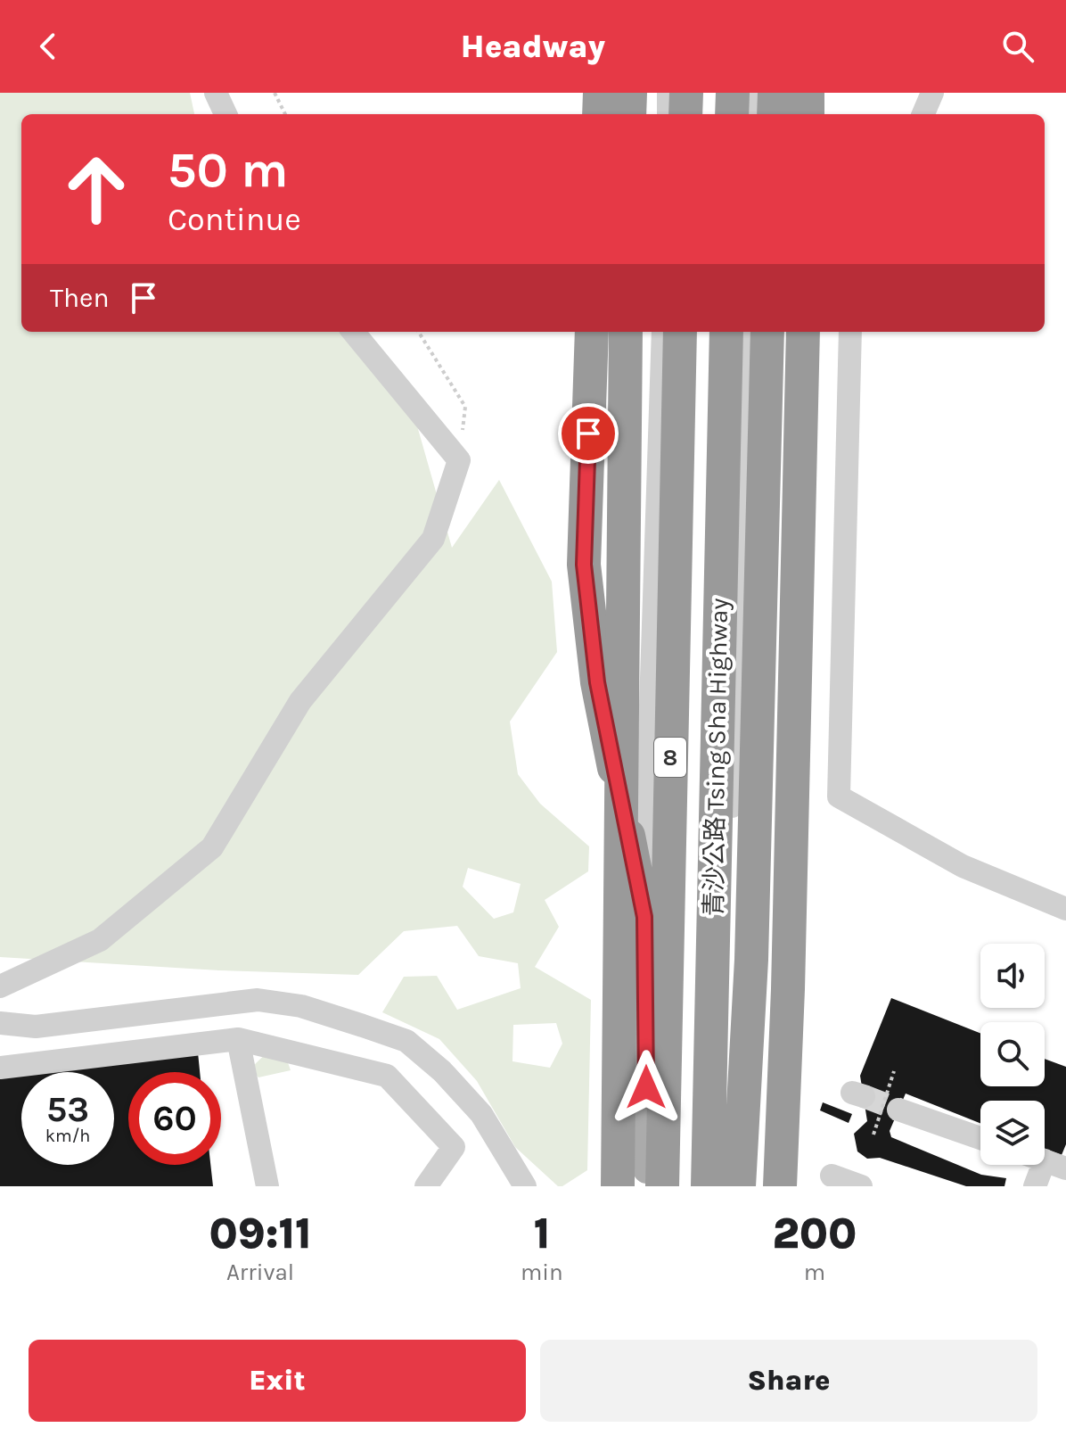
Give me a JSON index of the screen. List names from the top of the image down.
{
  "streets": {
    "highway": ["8", "青沙公路 Tsing Sha Highway"]
  },
  "page": {
    "header": "Headway",
    "turn": ["50 m", "Continue"],
    "then": "Then",
    "speed": "53 km/h",
    "limit": "60",
    "eta": [
      "09:11",
      "Arrival",
      "1",
      "min",
      "200",
      "m"
    ],
    "buttons": ["Exit", "Share"]
  }
}
